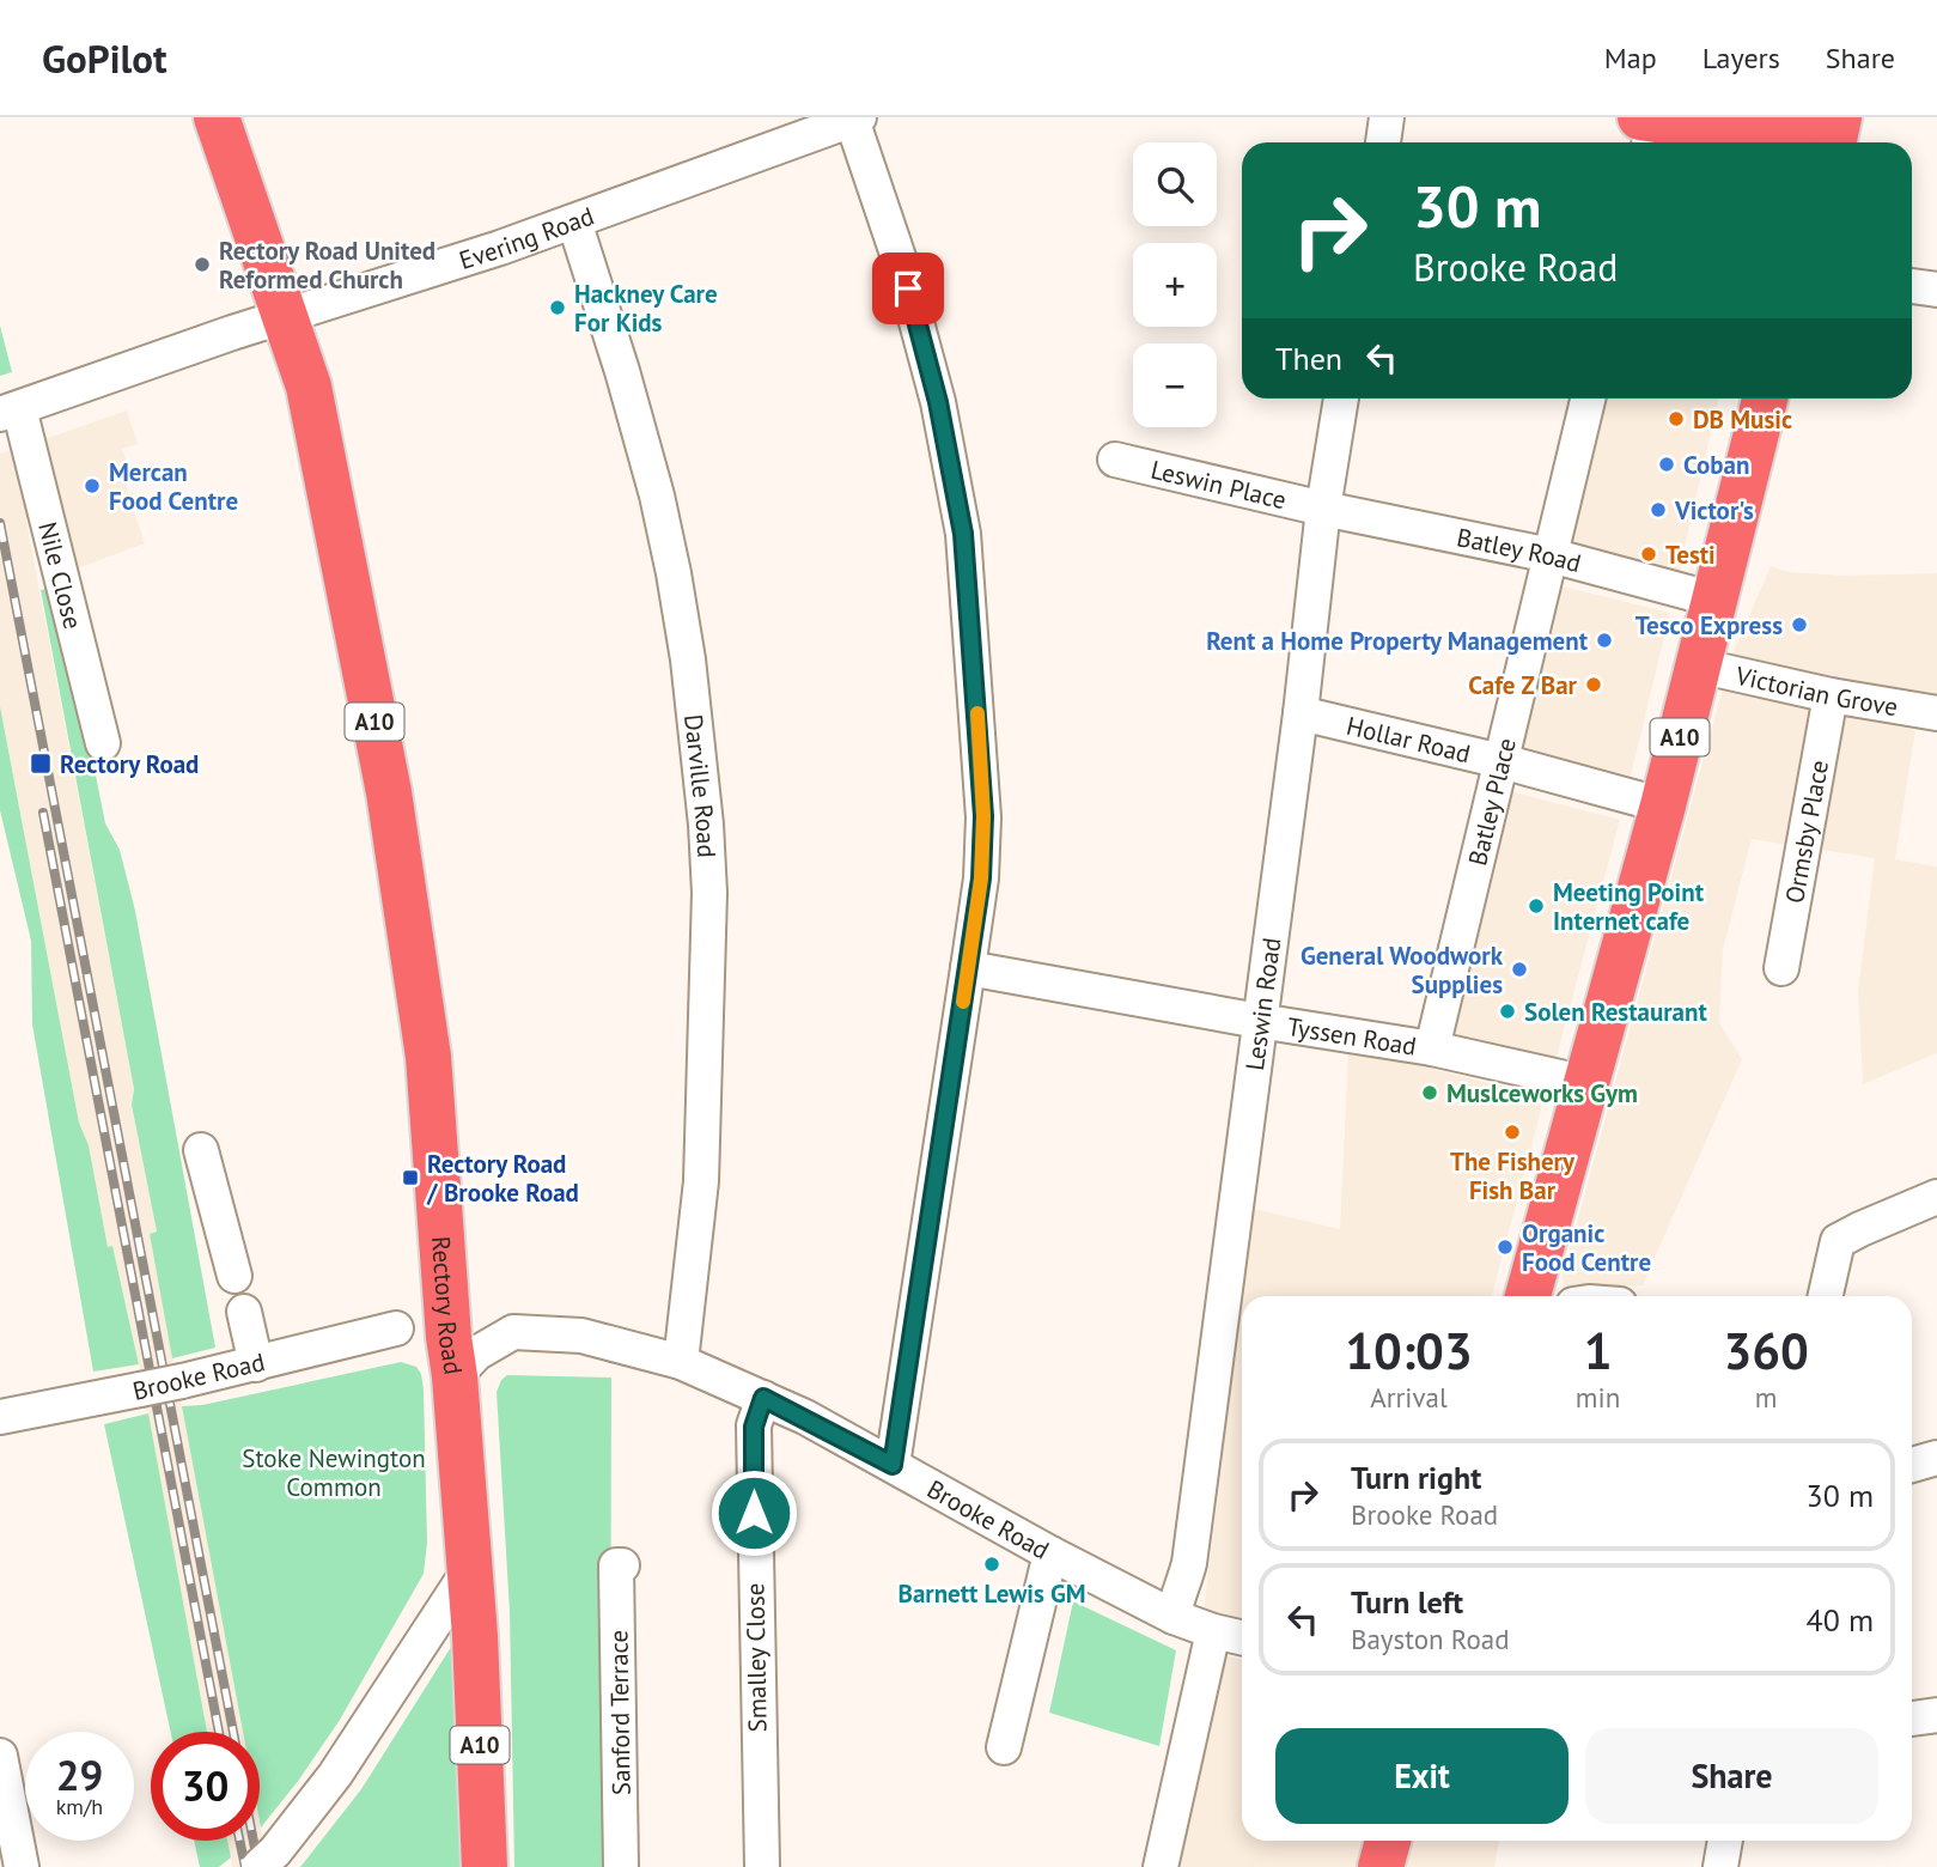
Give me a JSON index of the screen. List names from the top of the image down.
{
  "streets": {
    "highway": ["A10", "Rectory Road"],
    "street": [
      "Evering Road",
      "Leswin Place",
      "Batley Road",
      "Nile Close",
      "Victorian Grove",
      "Hollar Road",
      "Darville Road",
      "Batley Place",
      "Ormsby Place",
      "Leswin Road",
      "Tyssen Road",
      "Brooke Road",
      "Smalley Close",
      "Sanford Terrace"
    ]
  },
  "crossings": [
    ["Evering Road", "Nile Close"],
    ["Evering Road", "Darville Road"],
    ["Evering Road", "Rectory Road"],
    ["Leswin Place", "Batley Road"],
    ["Leswin Place", "Leswin Road"],
    ["Batley Road", "A10"],
    ["Batley Road", "Batley Place"],
    ["Batley Road", "Leswin Road"],
    ["Victorian Grove", "A10"],
    ["Victorian Grove", "Ormsby Place"],
    ["A10", "Hollar Road"],
    ["A10", "Tyssen Road"],
    ["Hollar Road", "Batley Place"],
    ["Hollar Road", "Leswin Road"],
    ["Darville Road", "Brooke Road"],
    ["Batley Place", "Tyssen Road"],
    ["Leswin Road", "Tyssen Road"],
    ["Leswin Road", "Brooke Road"],
    ["Rectory Road", "Brooke Road"],
    ["Brooke Road", "Smalley Close"]
  ],
  "parks": ["Stoke Newington Common"],
  "places": {
    "other": [
      "Rectory Road United Reformed Church",
      "Hackney Care For Kids",
      "DB Music",
      "Coban",
      "Mercan Food Centre",
      "Victor's",
      "Testi",
      "Tesco Express",
      "Rent a Home Property Management",
      "Cafe Z Bar",
      "Meeting Point Internet cafe",
      "General Woodwork Supplies",
      "Solen Restaurant",
      "Muslceworks Gym",
      "The Fishery Fish Bar",
      "Organic Food Centre",
      "Barnett Lewis GM"
    ],
    "transit": ["Rectory Road", "Rectory Road / Brooke Road"]
  },
  "page": {
    "header": "GoPilot",
    "nav": ["Map", "Layers", "Share"],
    "map_buttons": ["+", "−"],
    "turn": ["30 m", "Brooke Road"],
    "then": "Then",
    "eta": [
      "10:03",
      "Arrival",
      "1",
      "min",
      "360",
      "m"
    ],
    "list": [
      {
        "name": "Turn right",
        "note": "Brooke Road",
        "value": "30 m"
      },
      {
        "name": "Turn left",
        "note": "Bayston Road",
        "value": "40 m"
      }
    ],
    "buttons": ["Exit", "Share"],
    "speed": "29 km/h",
    "limit": "30"
  }
}
